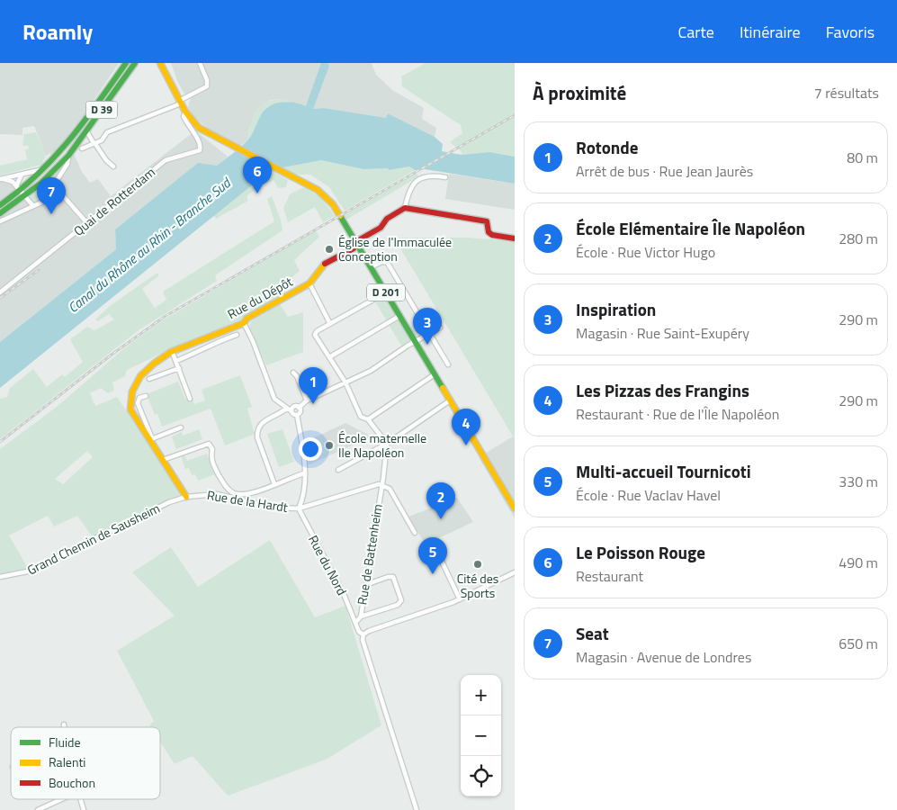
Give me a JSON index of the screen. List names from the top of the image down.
{
  "streets": {
    "main road": ["D 39", "D 201", "Rue du Dépôt"],
    "street": [
      "Quai de Rotterdam",
      "Rue de la Hardt",
      "Grand Chemin de Sausheim",
      "Rue de Battenheim",
      "Rue du Nord"
    ]
  },
  "crossings": [
    ["Quai de Rotterdam", "D 201"],
    ["Rue de la Hardt", "Grand Chemin de Sausheim"],
    ["Rue de la Hardt", "Rue de Battenheim"],
    ["Rue de la Hardt", "Rue du Nord"],
    ["Rue de Battenheim", "Rue du Nord"]
  ],
  "water": ["Canal du Rhône au Rhin - Branche Sud"],
  "places": ["Église de l'Immaculée Conception", "École maternelle Ile Napoléon", "Cité des Sports"],
  "legend": ["Fluide", "Ralenti", "Bouchon"],
  "page": {
    "header": "Roamly",
    "nav": ["Carte", "Itinéraire", "Favoris"],
    "heading": ["À proximité", "7 résultats"],
    "list": [
      {
        "mark": "1",
        "name": "Rotonde",
        "note": "Arrêt de bus · Rue Jean Jaurès",
        "value": "80 m"
      },
      {
        "mark": "2",
        "name": "École Elémentaire Île Napoléon",
        "note": "École · Rue Victor Hugo",
        "value": "280 m"
      },
      {
        "mark": "3",
        "name": "Inspiration",
        "note": "Magasin · Rue Saint-Exupéry",
        "value": "290 m"
      },
      {
        "mark": "4",
        "name": "Les Pizzas des Frangins",
        "note": "Restaurant · Rue de l'Île Napoléon",
        "value": "290 m"
      },
      {
        "mark": "5",
        "name": "Multi-accueil Tournicoti",
        "note": "École · Rue Vaclav Havel",
        "value": "330 m"
      },
      {
        "mark": "6",
        "name": "Le Poisson Rouge",
        "note": "Restaurant",
        "value": "490 m"
      },
      {
        "mark": "7",
        "name": "Seat",
        "note": "Magasin · Avenue de Londres",
        "value": "650 m"
      }
    ],
    "pins": [
      "6",
      "7",
      "3",
      "1",
      "4",
      "2",
      "5"
    ],
    "map_buttons": ["+", "−"]
  }
}
